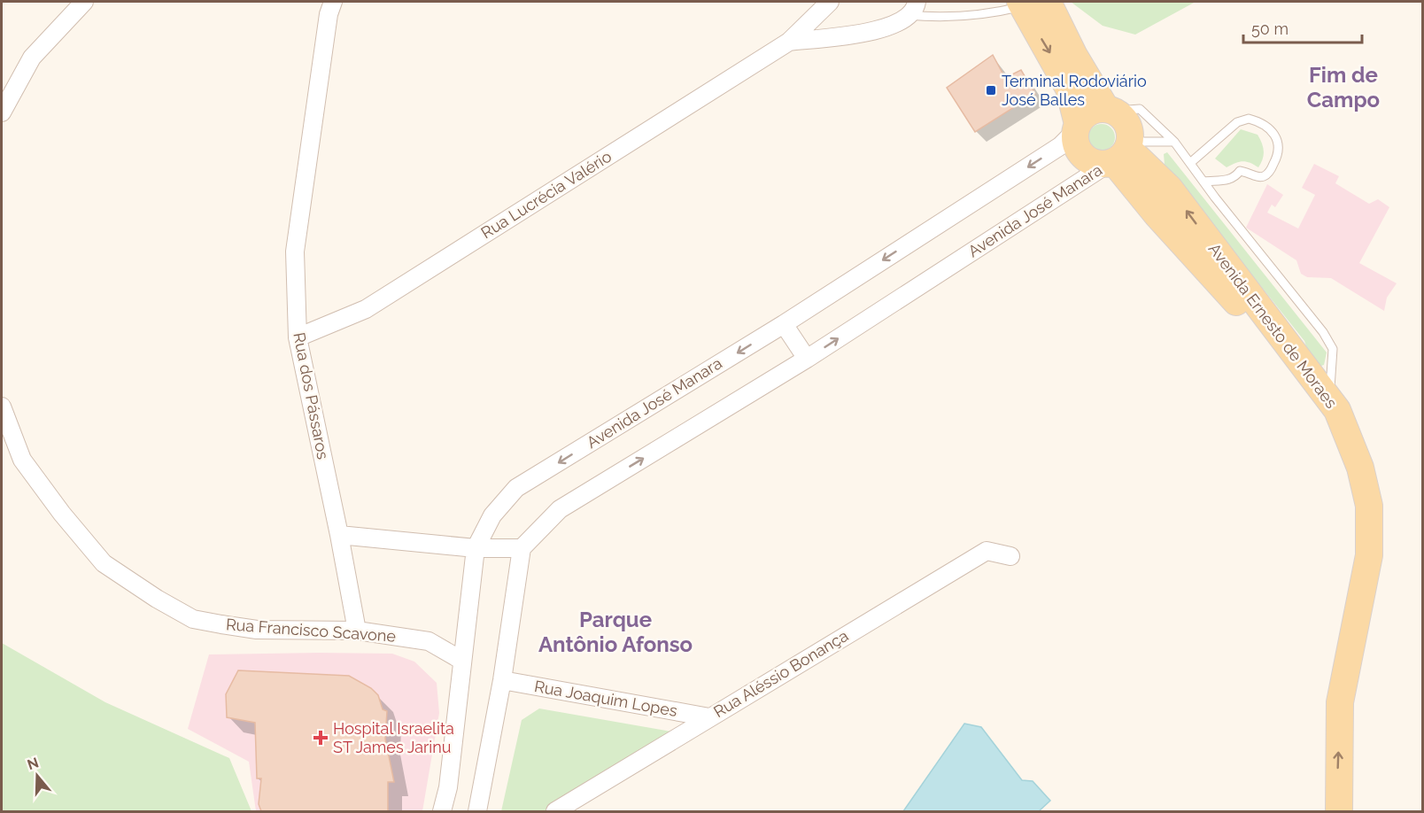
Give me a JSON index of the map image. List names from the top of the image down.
{
  "streets": {
    "main road": ["Avenida Ernesto de Moraes"],
    "street": [
      "Rua Lucrécia Valério",
      "Avenida José Manara",
      "Rua dos Pássaros",
      "Rua Francisco Scavone",
      "Rua Aléssio Bonança",
      "Rua Joaquim Lopes"
    ]
  },
  "crossings": [
    ["Rua Lucrécia Valério", "Rua dos Pássaros"],
    ["Avenida José Manara", "Avenida Ernesto de Moraes"],
    ["Avenida José Manara", "Rua Francisco Scavone"],
    ["Rua dos Pássaros", "Rua Francisco Scavone"],
    ["Rua Aléssio Bonança", "Rua Joaquim Lopes"]
  ],
  "districts": ["Fim de Campo", "Parque Antônio Afonso"],
  "places": {
    "transit": ["Terminal Rodoviário José Balles"],
    "health": ["Hospital Israelita ST James Jarinu"]
  },
  "scale_bar": "50 m",
  "north": "top"
}
